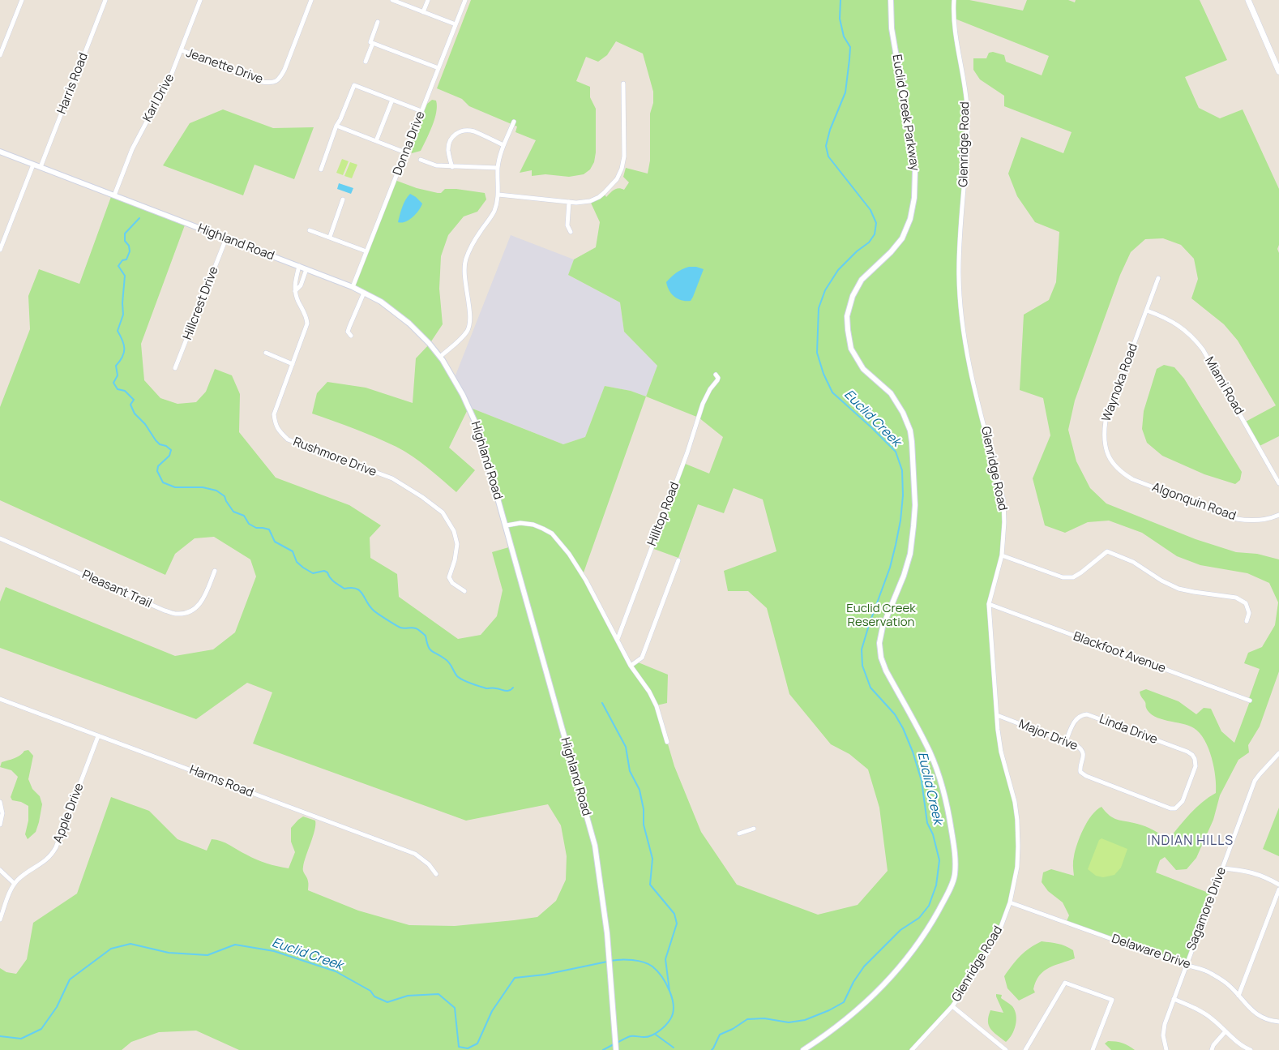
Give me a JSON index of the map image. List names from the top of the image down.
{
  "streets": {
    "street": [
      "Jeanette Drive",
      "Harris Road",
      "Karl Drive",
      "Euclid Creek Parkway",
      "Donna Drive",
      "Glenridge Road",
      "Highland Road",
      "Hillcrest Drive",
      "Waynoka Road",
      "Miami Road",
      "Rushmore Drive",
      "Algonquin Road",
      "Hilltop Road",
      "Pleasant Trail",
      "Blackfoot Avenue",
      "Linda Drive",
      "Major Drive",
      "Harms Road",
      "Apple Drive",
      "Sagamore Drive",
      "Delaware Drive"
    ]
  },
  "crossings": [
    ["Jeanette Drive", "Karl Drive"],
    ["Harris Road", "Highland Road"],
    ["Karl Drive", "Highland Road"],
    ["Donna Drive", "Highland Road"],
    ["Glenridge Road", "Blackfoot Avenue"],
    ["Glenridge Road", "Major Drive"],
    ["Glenridge Road", "Delaware Drive"],
    ["Highland Road", "Hillcrest Drive"],
    ["Waynoka Road", "Miami Road"],
    ["Waynoka Road", "Algonquin Road"],
    ["Linda Drive", "Major Drive"],
    ["Harms Road", "Apple Drive"],
    ["Sagamore Drive", "Delaware Drive"]
  ],
  "districts": ["INDIAN HILLS"],
  "water": ["Euclid Creek"],
  "parks": ["Euclid Creek Reservation"]
}
